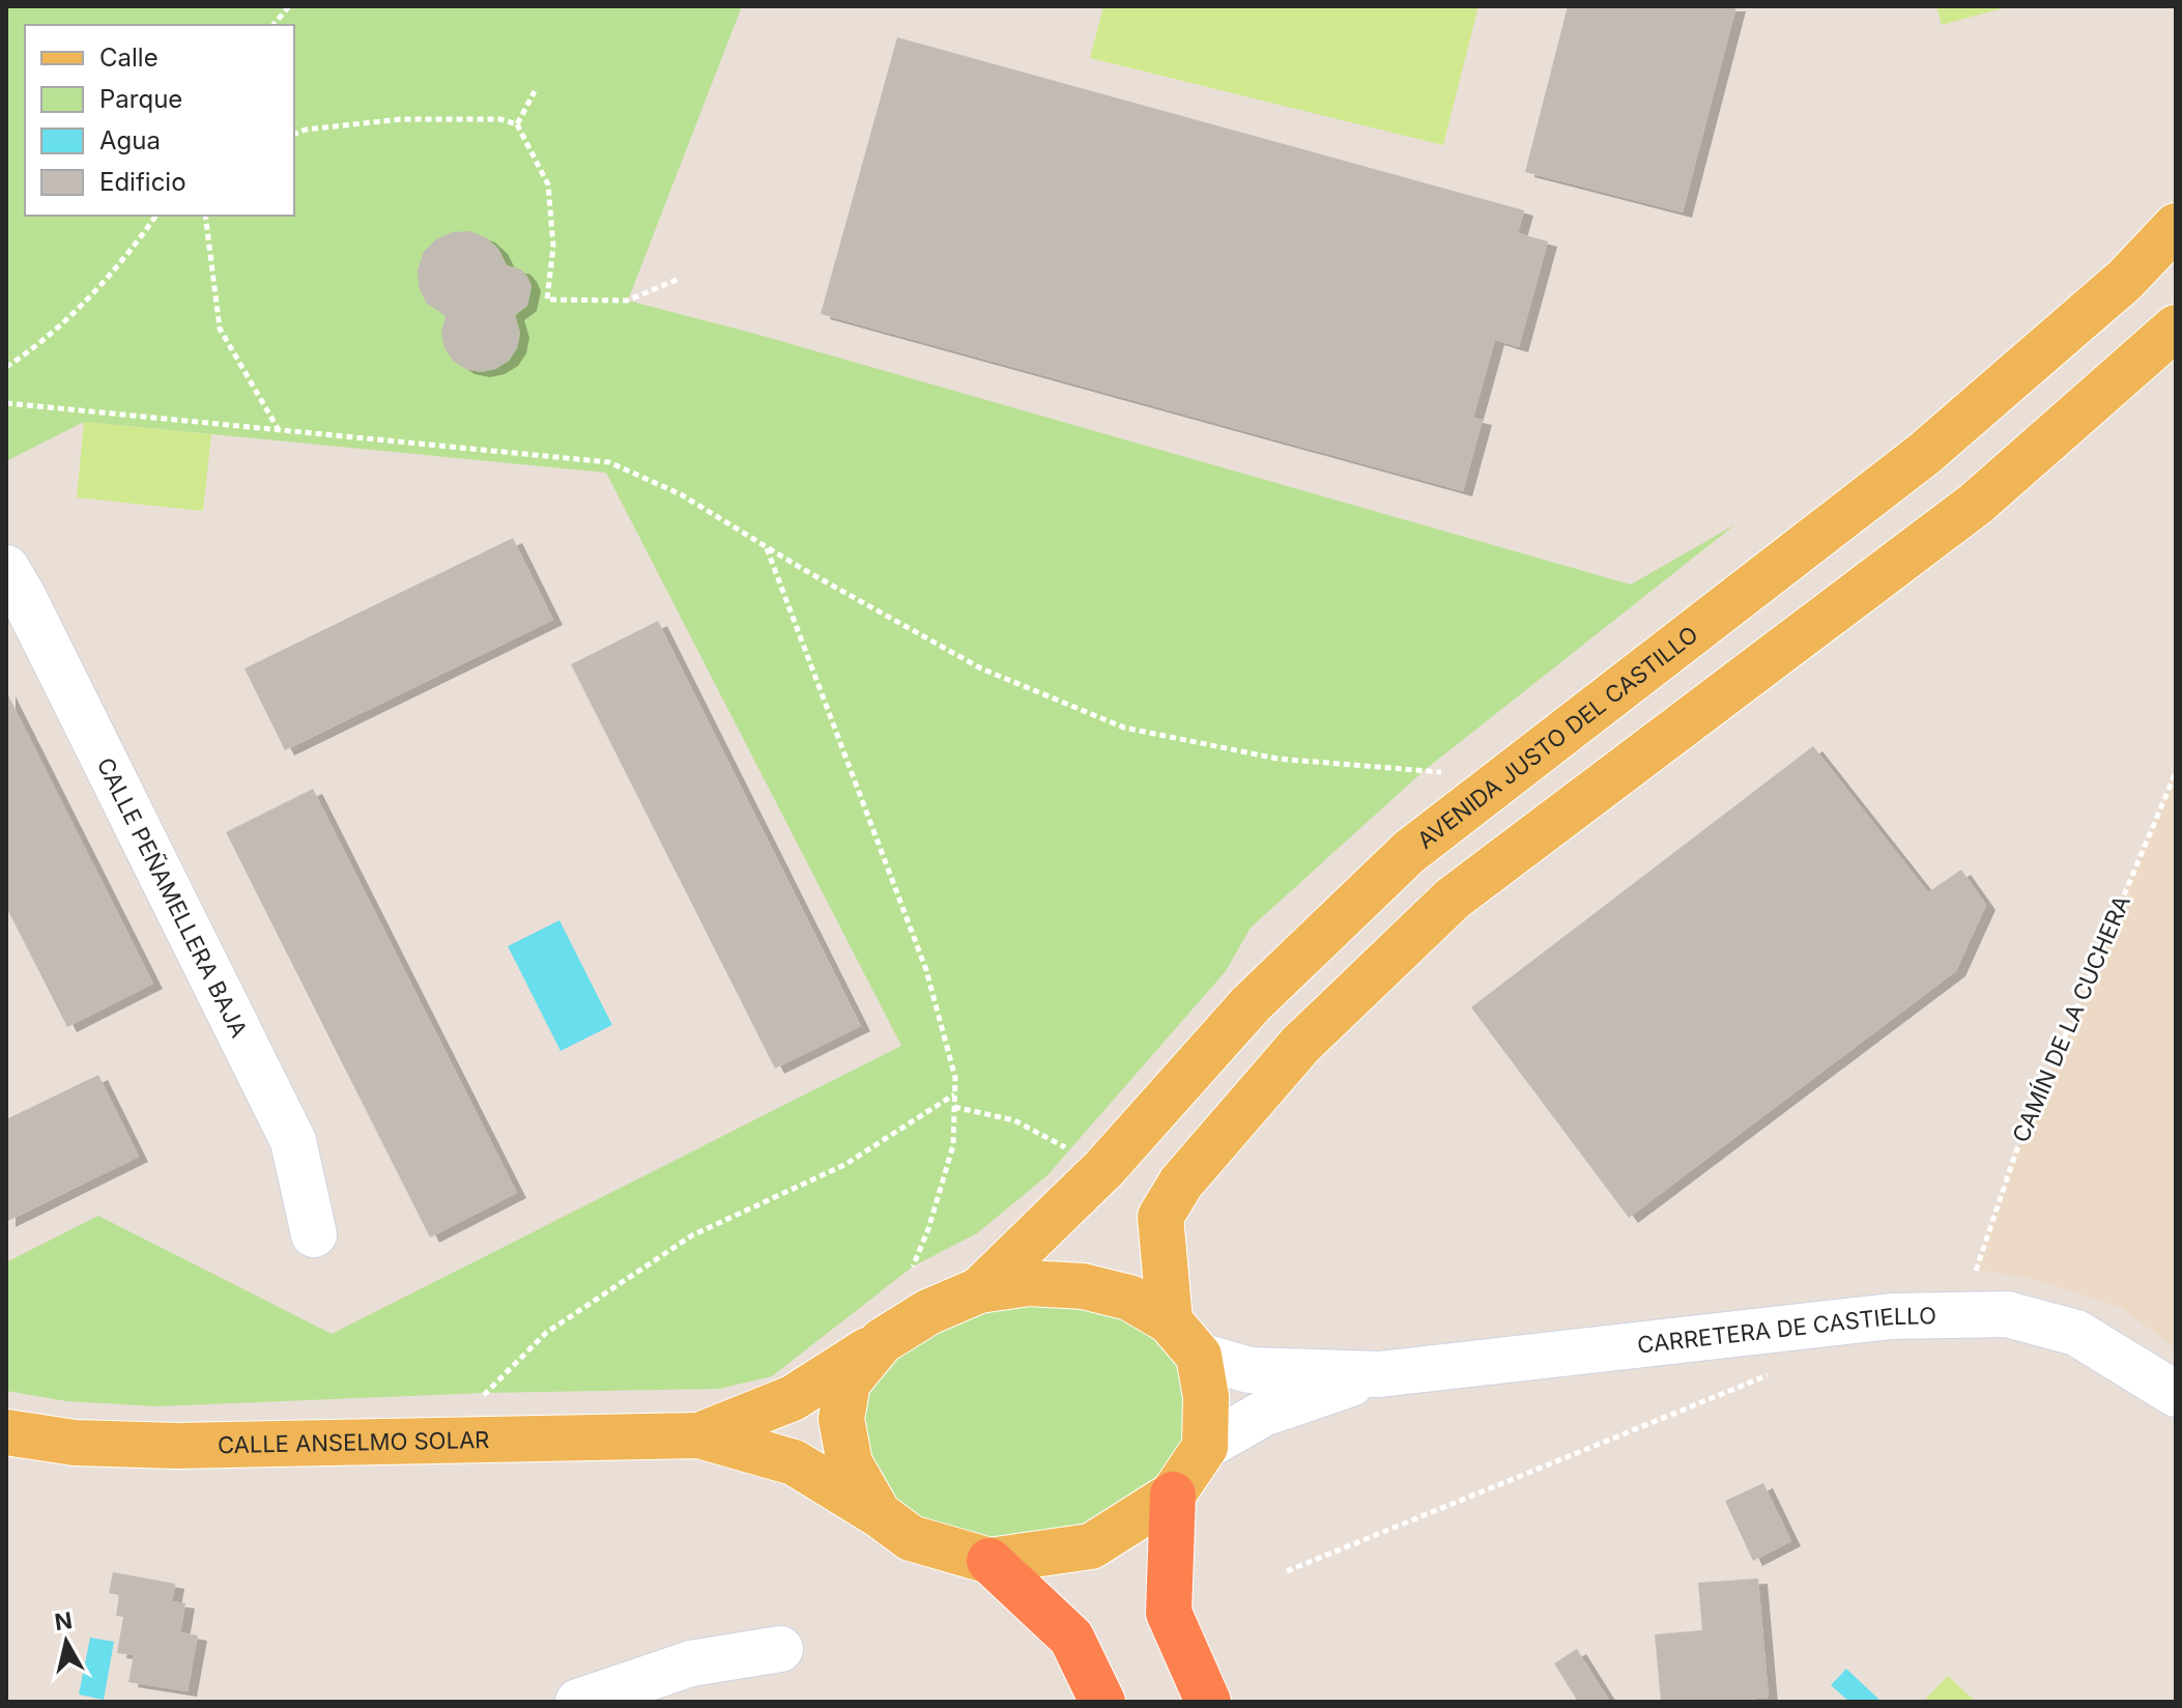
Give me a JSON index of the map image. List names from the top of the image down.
{
  "streets": {
    "main road": ["AVENIDA JUSTO DEL CASTILLO", "CALLE ANSELMO SOLAR"],
    "street": ["CALLE PEÑAMELLERA BAJA", "CARRETERA DE CASTIELLO"],
    "path": ["CAMÍN DE LA CUCHERA"]
  },
  "crossings": [
    ["AVENIDA JUSTO DEL CASTILLO", "CALLE ANSELMO SOLAR"]
  ],
  "legend": [
    "Calle",
    "Parque",
    "Agua",
    "Edificio"
  ],
  "north": "top"
}
